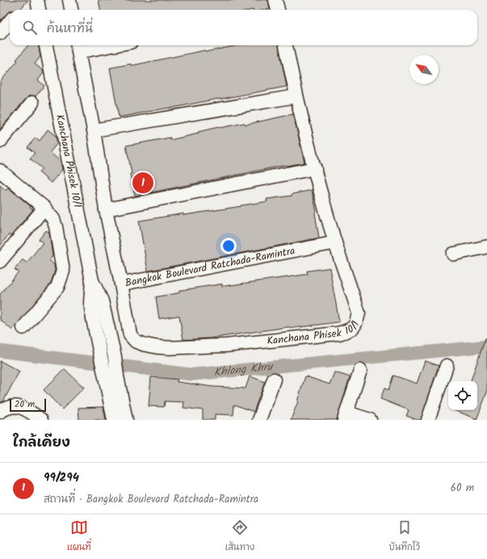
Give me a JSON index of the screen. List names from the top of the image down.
{
  "streets": {
    "street": ["Kanchana Phisek 10/1", "Bangkok Boulevard Ratchada-Ramintra"]
  },
  "crossings": [
    ["Kanchana Phisek 10/1", "Bangkok Boulevard Ratchada-Ramintra"]
  ],
  "water": ["Khlong Khru"],
  "scale_bar": "20 m",
  "north": "top left",
  "page": {
    "search": "ค้นหาที่นี่",
    "pins": "1",
    "scale": "20 m",
    "heading": "ใกล้เคียง",
    "list": [
      {
        "mark": "1",
        "name": "99/294",
        "note": "สถานที่ · Bangkok Boulevard Ratchada-Ramintra",
        "value": "60 m"
      }
    ],
    "nav": ["แผนที่", "เส้นทาง", "บันทึกไว้"]
  }
}
